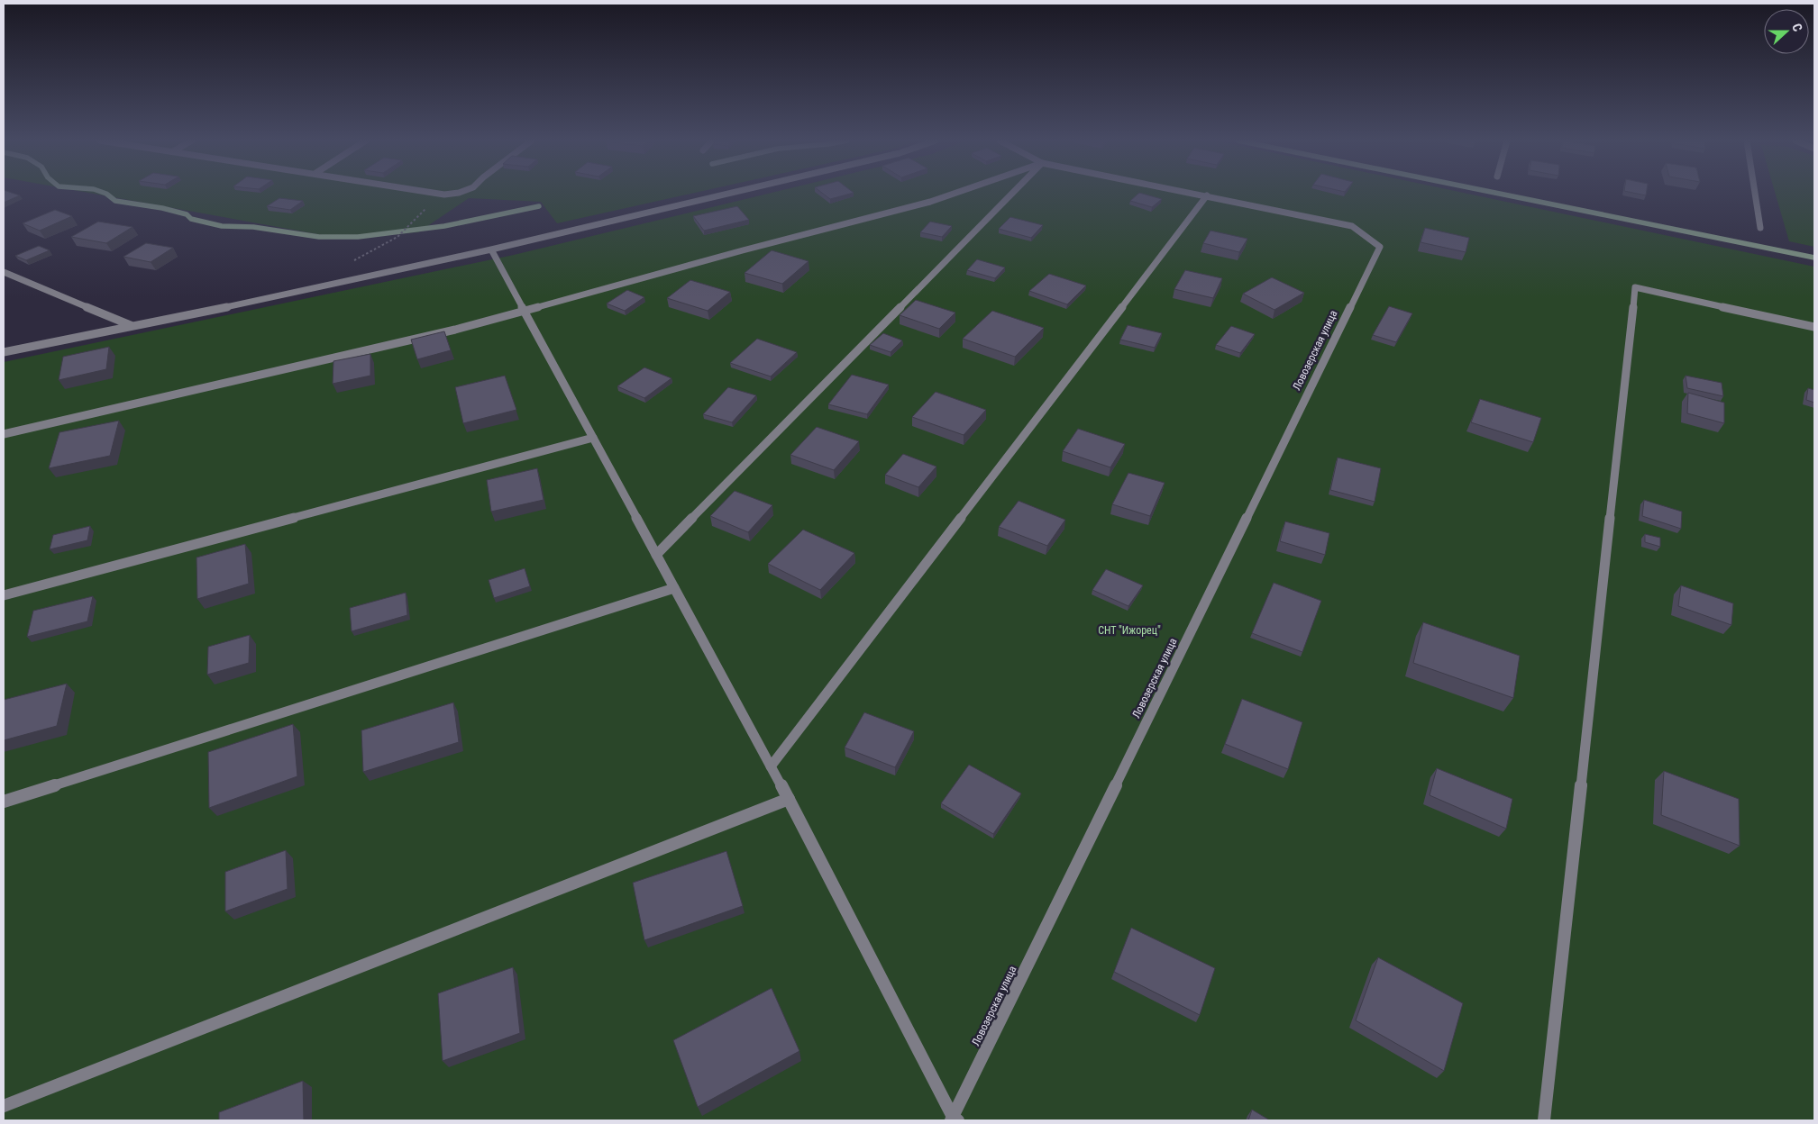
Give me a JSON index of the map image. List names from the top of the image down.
{
  "streets": {
    "street": ["Ловозерская улица"]
  },
  "parks": ["СНТ \"Ижорец\""],
  "north": "right"
}
